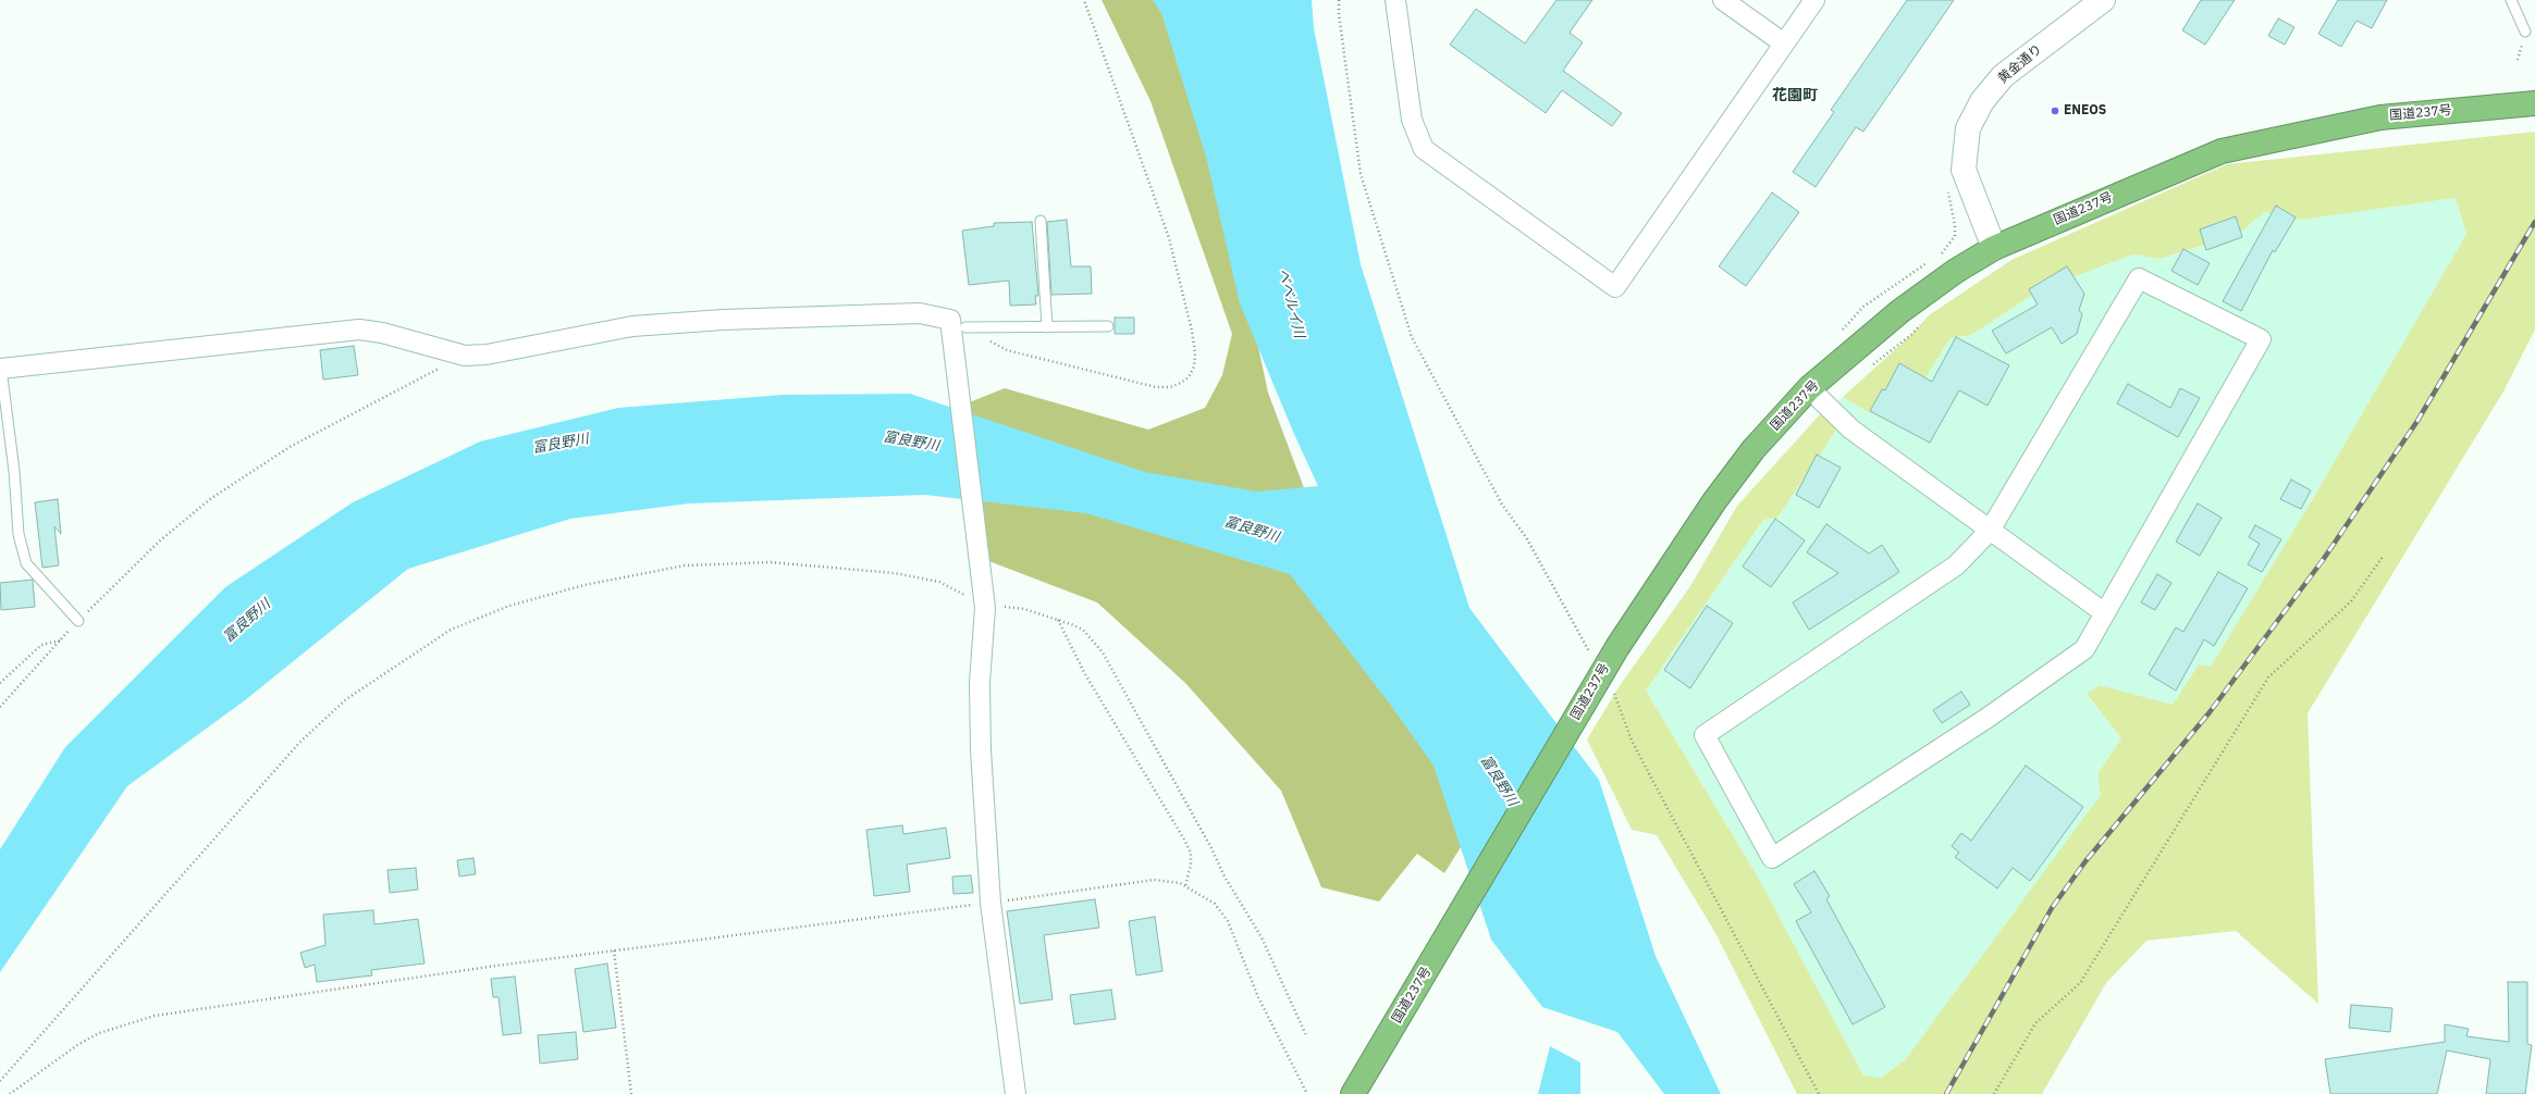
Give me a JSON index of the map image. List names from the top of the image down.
{
  "streets": {
    "highway": ["国道237号"],
    "street": ["黄金通り"]
  },
  "crossings": [
    ["黄金通り", "国道237号"]
  ],
  "districts": ["花園町"],
  "water": ["ベベルイ川", "富良野川"],
  "places": ["ENEOS"]
}
